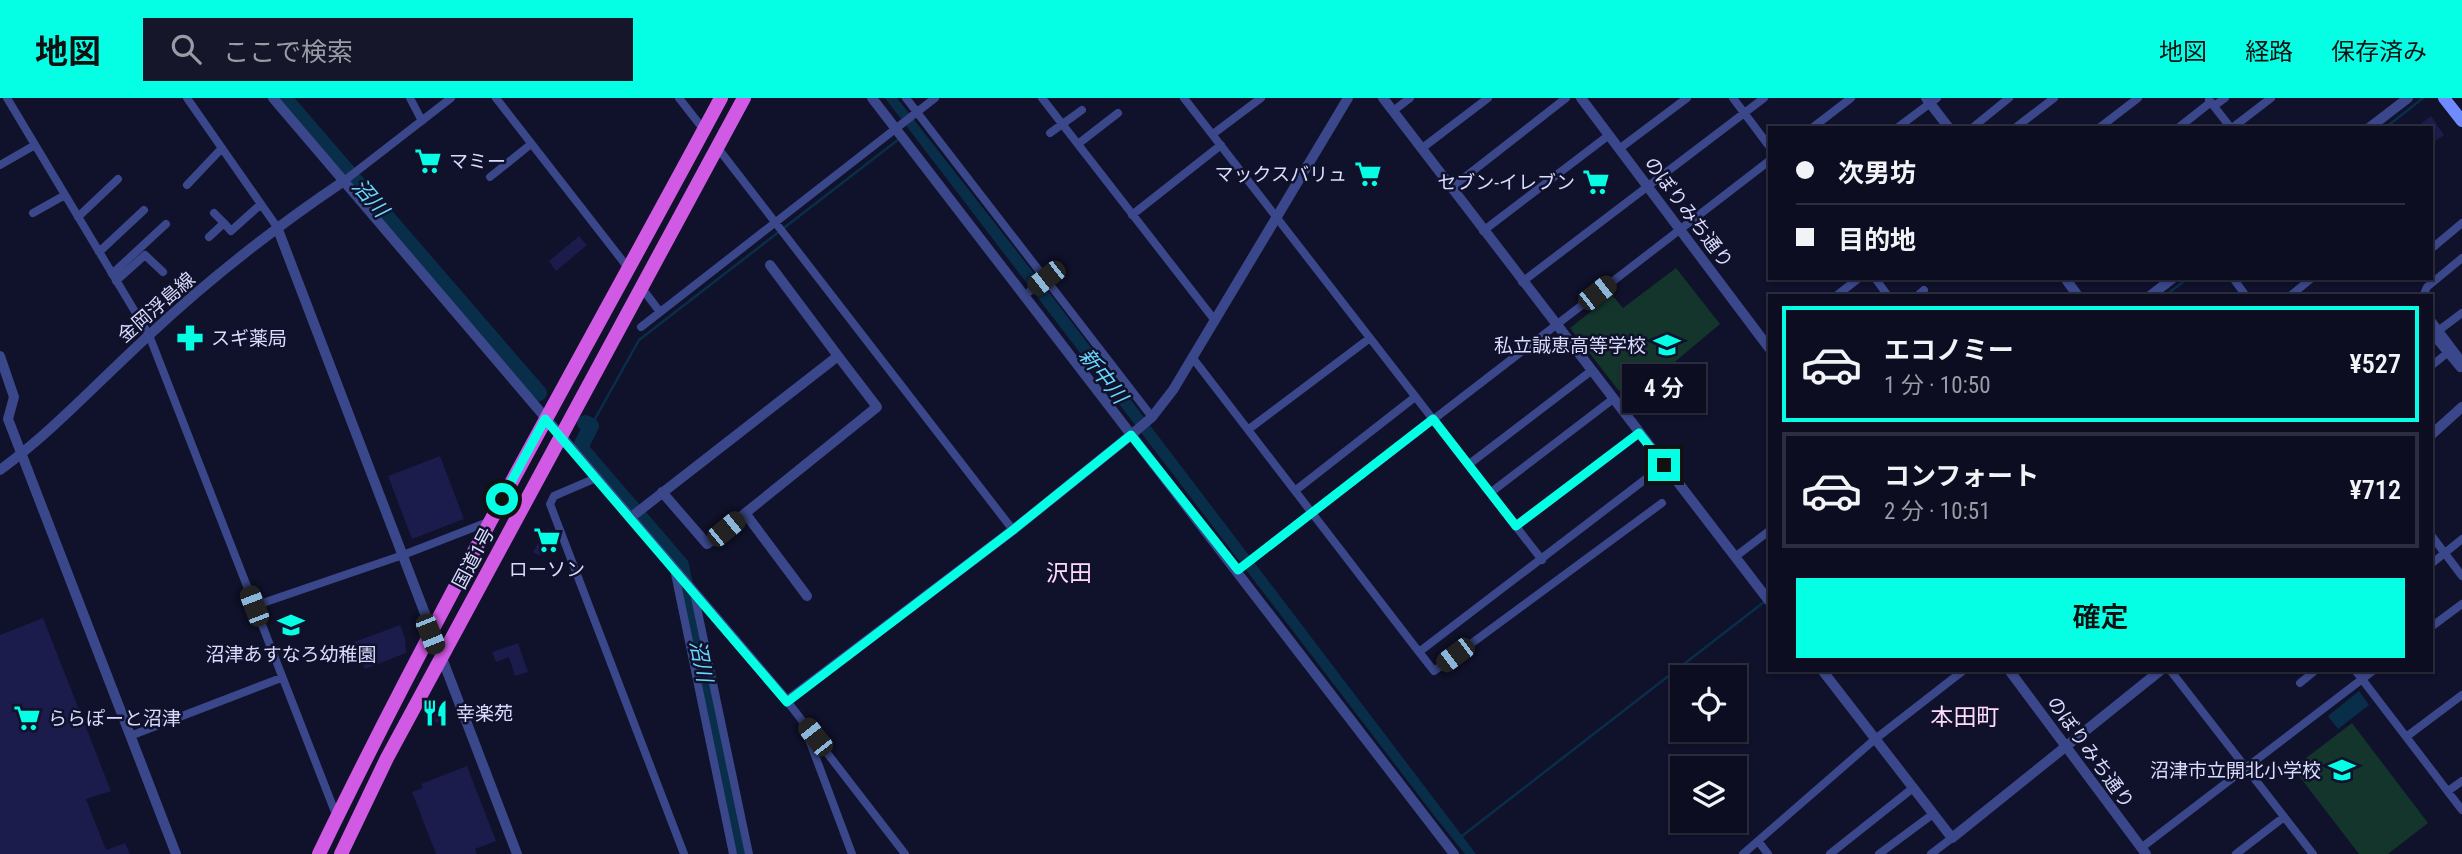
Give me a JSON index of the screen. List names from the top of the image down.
{
  "streets": {
    "highway": ["国道1号"],
    "street": ["のぼりみち通り", "金岡浮島線"]
  },
  "districts": ["沢田", "本田町"],
  "water": ["沼川", "新中川"],
  "places": {
    "supermarket": [
      "マミー",
      "マックスバリュ",
      "セブン-イレブン",
      "ローソン",
      "ららぽーと沼津"
    ],
    "pharmacy": ["スギ薬局"],
    "school or university": ["私立誠恵高等学校", "沼津あすなろ幼稚園", "沼津市立開北小学校"],
    "restaurant": ["幸楽苑"]
  },
  "page": {
    "header": "地図",
    "search": "ここで検索",
    "nav": ["地図", "経路", "保存済み"],
    "banner": ["次男坊", "目的地"],
    "list": [
      {
        "name": "エコノミー",
        "note": "1 分 · 10:50",
        "value": "¥527"
      },
      {
        "name": "コンフォート",
        "note": "2 分 · 10:51",
        "value": "¥712"
      }
    ],
    "bubble": "4 分",
    "buttons": "確定"
  }
}
